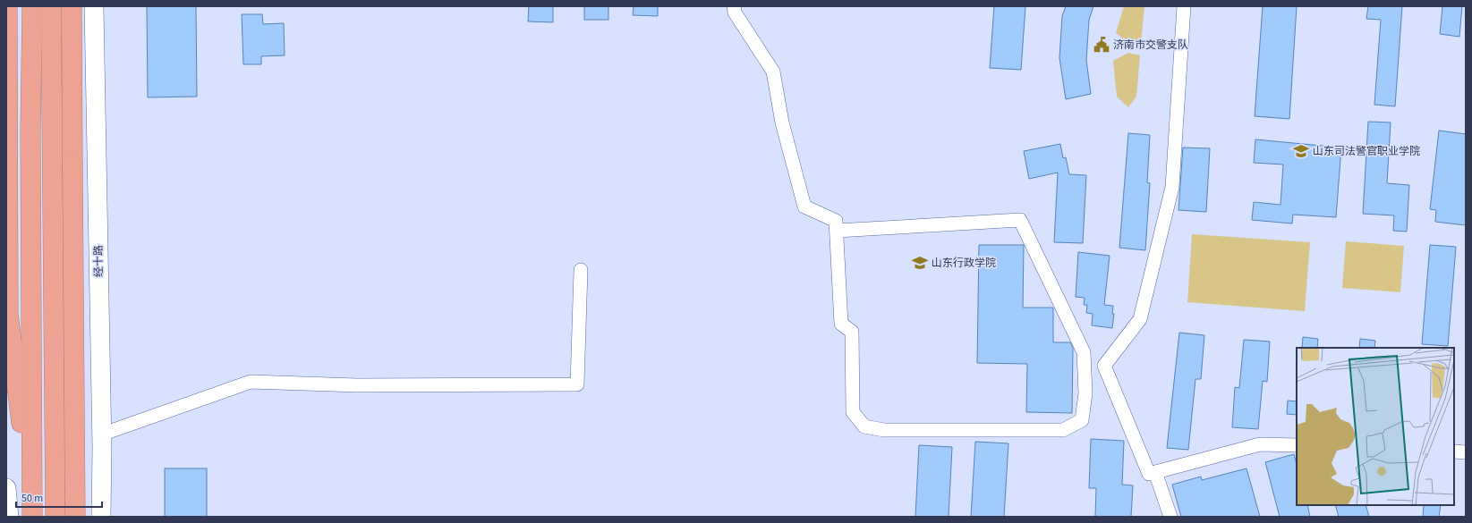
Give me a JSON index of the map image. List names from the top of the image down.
{
  "streets": {
    "main road": ["经十路"]
  },
  "places": {
    "public building": ["济南市交警支队"],
    "school or university": ["山东司法警官职业学院", "山东行政学院"]
  },
  "scale_bar": "50 m"
}
